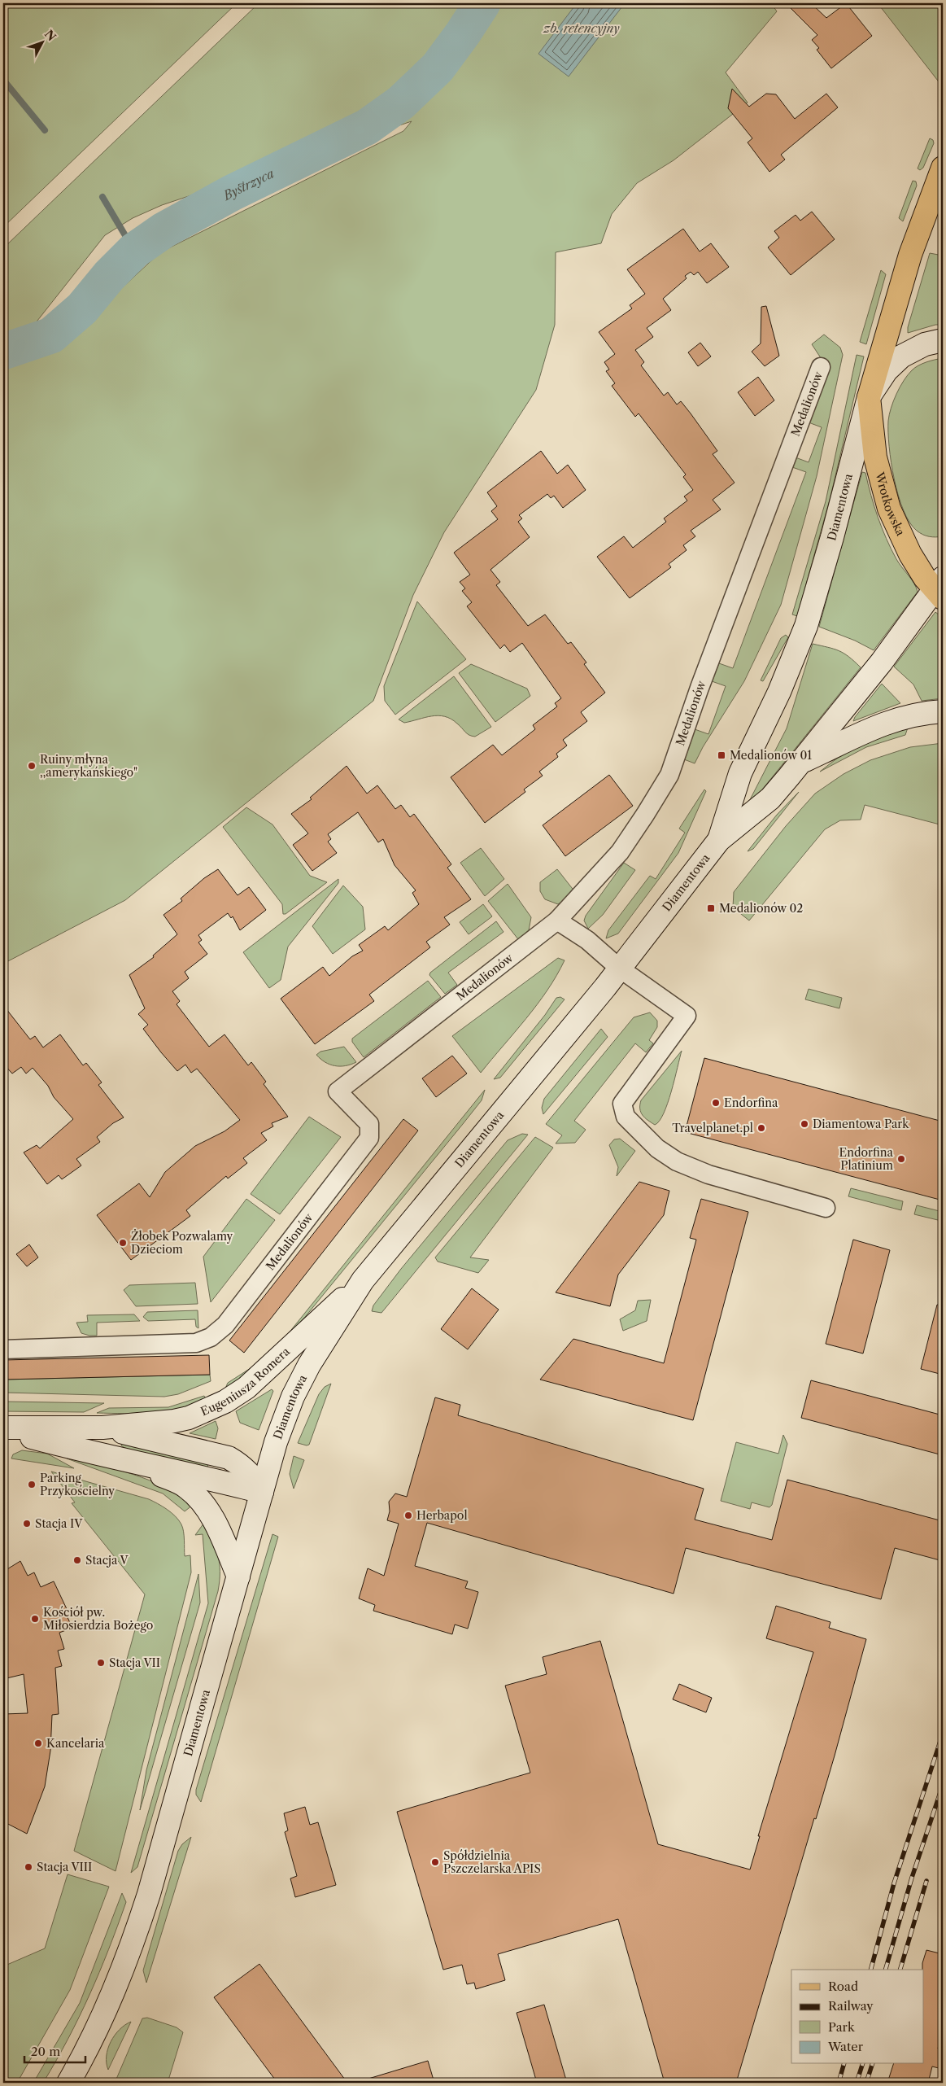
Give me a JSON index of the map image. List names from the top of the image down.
{
  "streets": {
    "main road": ["Wrotkowska", "Diamentowa"],
    "street": ["Medalionów", "Eugeniusza Romera"]
  },
  "crossings": [
    ["Wrotkowska", "Diamentowa"],
    ["Diamentowa", "Eugeniusza Romera"]
  ],
  "water": ["zb. retencyjny", "Bystrzyca"],
  "places": {
    "transit": ["Medalionów 01", "Medalionów 02"],
    "other": [
      "Ruiny młyna ,,amerykańskiego\"",
      "Endorfina",
      "Diamentowa Park",
      "Travelplanet.pl",
      "Endorfina Platinium",
      "Żłobek Pozwalamy Dzieciom",
      "Parking Przykościelny",
      "Herbapol",
      "Stacja IV",
      "Stacja V",
      "Kościół pw. Miłosierdzia Bożego",
      "Stacja VII",
      "Kancelaria",
      "Spółdzielnia Pszczelarska APIS",
      "Stacja VIII"
    ]
  },
  "legend": [
    "Road",
    "Railway",
    "Park",
    "Water"
  ],
  "scale_bar": "20 m",
  "north": "top right"
}
